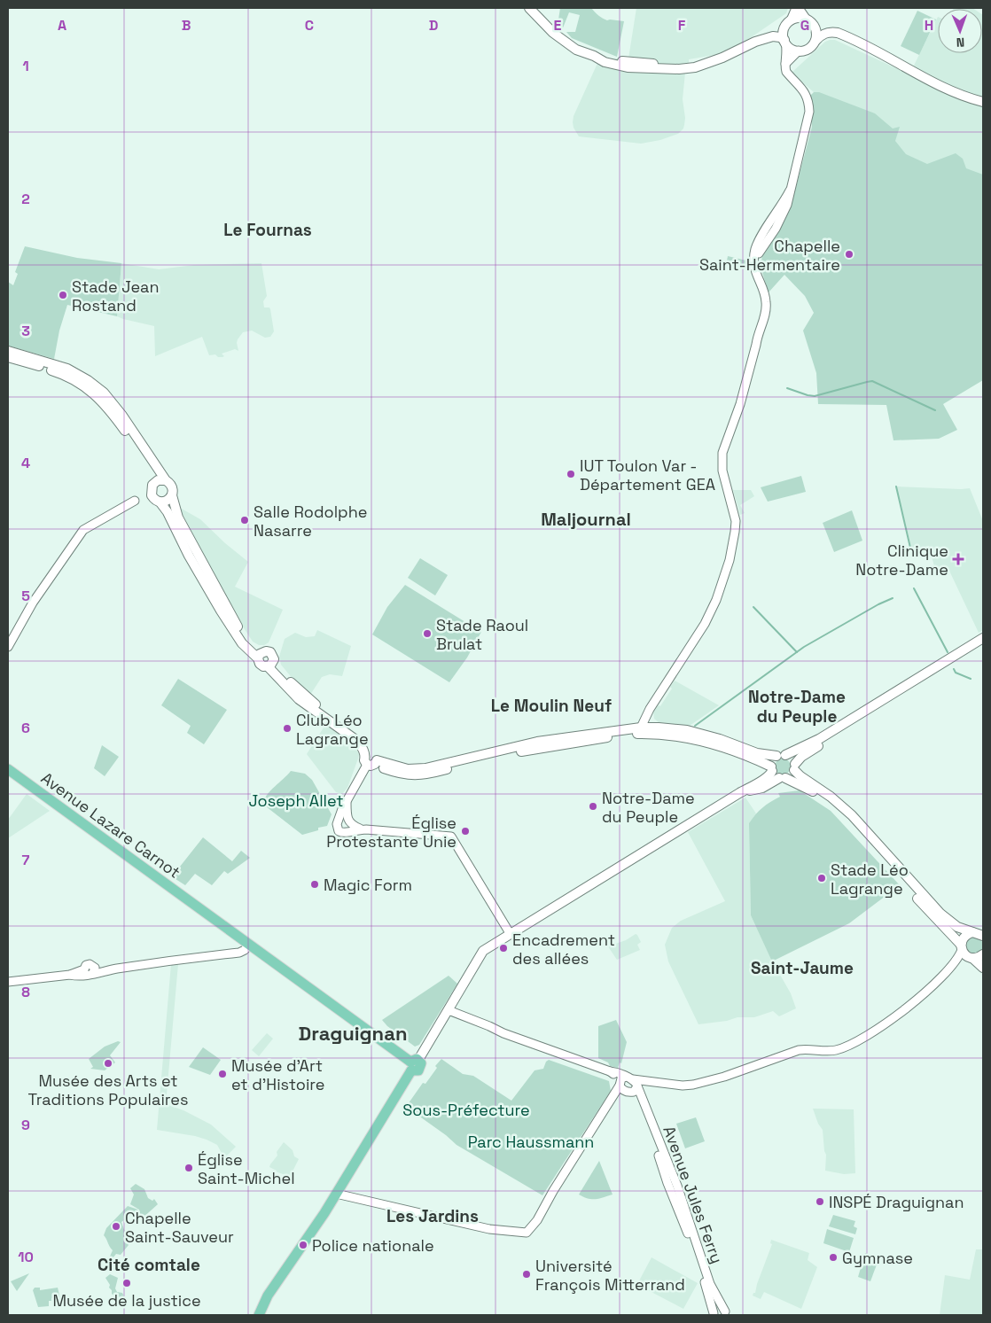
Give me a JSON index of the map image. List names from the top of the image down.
{
  "streets": {
    "main road": ["Avenue Lazare Carnot"],
    "street": ["Avenue Jules Ferry"]
  },
  "districts": [
    "Le Fournas",
    "Maljournal",
    "Notre-Dame du Peuple",
    "Le Moulin Neuf",
    "Saint-Jaume",
    "Draguignan",
    "Les Jardins",
    "Cité comtale"
  ],
  "parks": ["Joseph Allet", "Sous-Préfecture", "Parc Haussmann"],
  "places": {
    "other": [
      "Chapelle Saint-Hermentaire",
      "Stade Jean Rostand",
      "IUT Toulon Var - Département GEA",
      "Salle Rodolphe Nasarre",
      "Stade Raoul Brulat",
      "Club Léo Lagrange",
      "Notre-Dame du Peuple",
      "Église Protestante Unie",
      "Stade Léo Lagrange",
      "Magic Form",
      "Encadrement des allées",
      "Musée des Arts et Traditions Populaires",
      "Musée d'Art et d'Histoire",
      "Église Saint-Michel",
      "INSPÉ Draguignan",
      "Chapelle Saint-Sauveur",
      "Police nationale",
      "Gymnase",
      "Université François Mitterrand",
      "Musée de la justice"
    ],
    "health": ["Clinique Notre-Dame"]
  },
  "north": "bottom",
  "grid": {
    "columns": [
      "A",
      "B",
      "C",
      "D",
      "E",
      "F",
      "G",
      "H"
    ],
    "rows": [
      "1",
      "2",
      "3",
      "4",
      "5",
      "6",
      "7",
      "8",
      "9",
      "10"
    ]
  }
}
